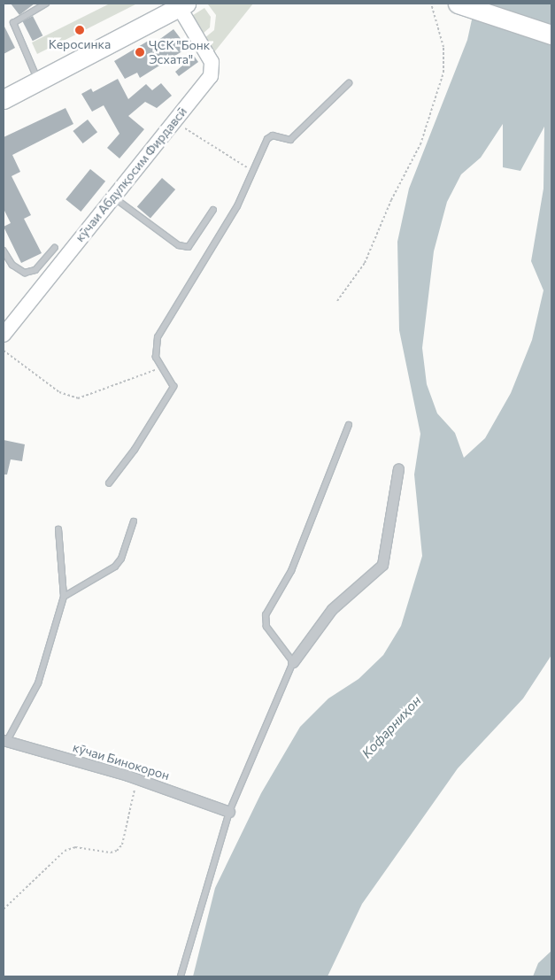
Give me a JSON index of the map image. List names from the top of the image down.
{
  "streets": {
    "street": ["кӯчаи Абдулқосим Фирдавсӣ", "кӯчаи Бинокорон"]
  },
  "water": ["Кофарниҳон"],
  "places": ["Керосинка", "ҶСК \"Бонк Эсхата\""]
}
